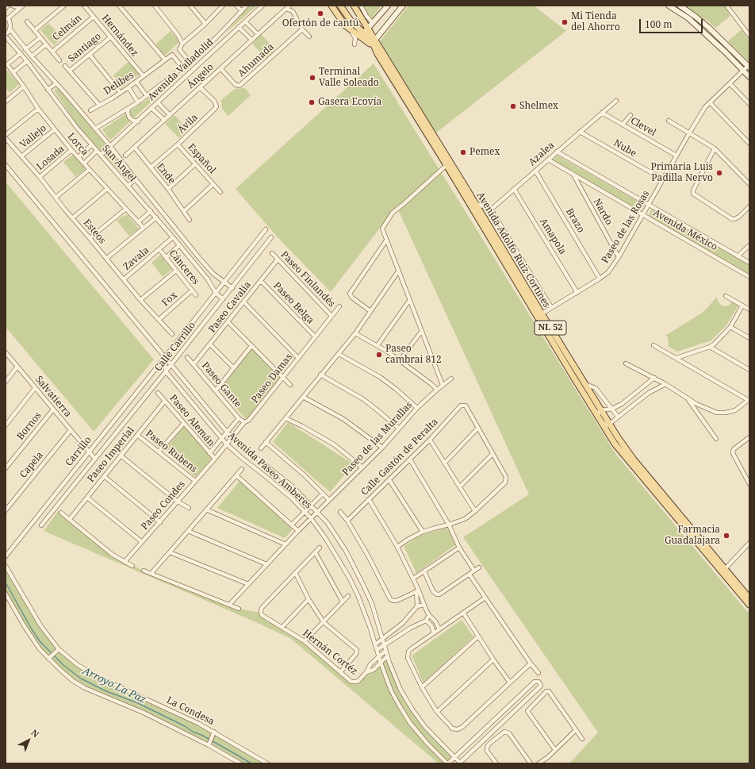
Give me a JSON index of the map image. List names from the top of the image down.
{
  "streets": {
    "main road": ["Avenida Adolfo Ruiz Cortínes", "NL 52"],
    "street": [
      "Celmán",
      "Hernández",
      "Santiago",
      "Ahumada",
      "Avenida Valladolid",
      "Ángelo",
      "Delibes",
      "Ávila",
      "Clevel",
      "Vallejo",
      "Lorca",
      "Nube",
      "Azalea",
      "Losada",
      "Español",
      "San Ángel",
      "Ende",
      "Nardo",
      "Brazo",
      "Paseo de las Rosas",
      "Avenida México",
      "Esteos",
      "Amapola",
      "Zavala",
      "Cánceres",
      "Paseo Finlandés",
      "Fox",
      "Paseo Belga",
      "Paseo Cavalia",
      "Calle Carrillo",
      "Paseo Damas",
      "Paseo Gante",
      "Salvatierra",
      "Paseo Alemán",
      "Bornos",
      "Paseo de las Murallas",
      "Carrillo",
      "Paseo Rubens",
      "Paseo Imperial",
      "Calle Gastón de Peralta",
      "Capela",
      "Avenida Paseo Amberes",
      "Paseo Condes",
      "Hernán Cortéz",
      "La Condesa"
    ]
  },
  "crossings": [
    ["Celmán", "Hernández"],
    ["Hernández", "Santiago"],
    ["Hernández", "Delibes"],
    ["Ahumada", "Ángelo"],
    ["Avenida Valladolid", "Delibes"],
    ["Avenida Valladolid", "San Ángel"],
    ["Ángelo", "Ávila"],
    ["Ángelo", "Ende"],
    ["Ávila", "Español"],
    ["Ávila", "Ende"],
    ["Clevel", "Azalea"],
    ["Clevel", "Paseo de las Rosas"],
    ["Vallejo", "Lorca"],
    ["Vallejo", "Esteos"],
    ["Lorca", "Losada"],
    ["Nube", "Azalea"],
    ["Nube", "Paseo de las Rosas"],
    ["Azalea", "Brazo"],
    ["Azalea", "Avenida México"],
    ["Azalea", "Amapola"],
    ["Losada", "Esteos"],
    ["San Ángel", "Zavala"],
    ["San Ángel", "Calle Carrillo"],
    ["Nardo", "Paseo de las Rosas"],
    ["Nardo", "Avenida México"],
    ["Brazo", "Paseo de las Rosas"],
    ["Paseo de las Rosas", "Avenida México"],
    ["Paseo de las Rosas", "Amapola"],
    ["Paseo de las Rosas", "Avenida Adolfo Ruiz Cortínes"],
    ["Esteos", "Zavala"],
    ["Esteos", "Fox"],
    ["Zavala", "Cánceres"],
    ["Cánceres", "Fox"],
    ["Paseo Finlandés", "Paseo Cavalia"],
    ["Paseo Finlandés", "Paseo Damas"],
    ["Paseo Belga", "Paseo Cavalia"],
    ["Paseo Belga", "Paseo Damas"],
    ["Paseo Cavalia", "Paseo Gante"],
    ["Calle Carrillo", "Carrillo"],
    ["Calle Carrillo", "Avenida Paseo Amberes"],
    ["Paseo Damas", "Paseo Gante"],
    ["Paseo Damas", "Paseo Alemán"],
    ["Paseo Damas", "Avenida Paseo Amberes"],
    ["Paseo Damas", "Paseo Condes"],
    ["Salvatierra", "Bornos"],
    ["Salvatierra", "Carrillo"],
    ["Salvatierra", "Capela"],
    ["Paseo Alemán", "Paseo Imperial"],
    ["Paseo Alemán", "Paseo Condes"],
    ["Paseo de las Murallas", "Avenida Paseo Amberes"],
    ["Carrillo", "Avenida Paseo Amberes"],
    ["Paseo Rubens", "Paseo Imperial"],
    ["Paseo Rubens", "Paseo Condes"]
  ],
  "water": ["Arroyo La Paz"],
  "places": [
    "Ofertón de cantú",
    "Mi Tienda del Ahorro",
    "Terminal Valle Soleado",
    "Gasera Ecovía",
    "Shelmex",
    "Pemex",
    "Primaria Luis Padilla Nervo",
    "Paseo cambrai 812",
    "Farmacia Guadalajara"
  ],
  "scale_bar": "100 m",
  "north": "top right"
}
